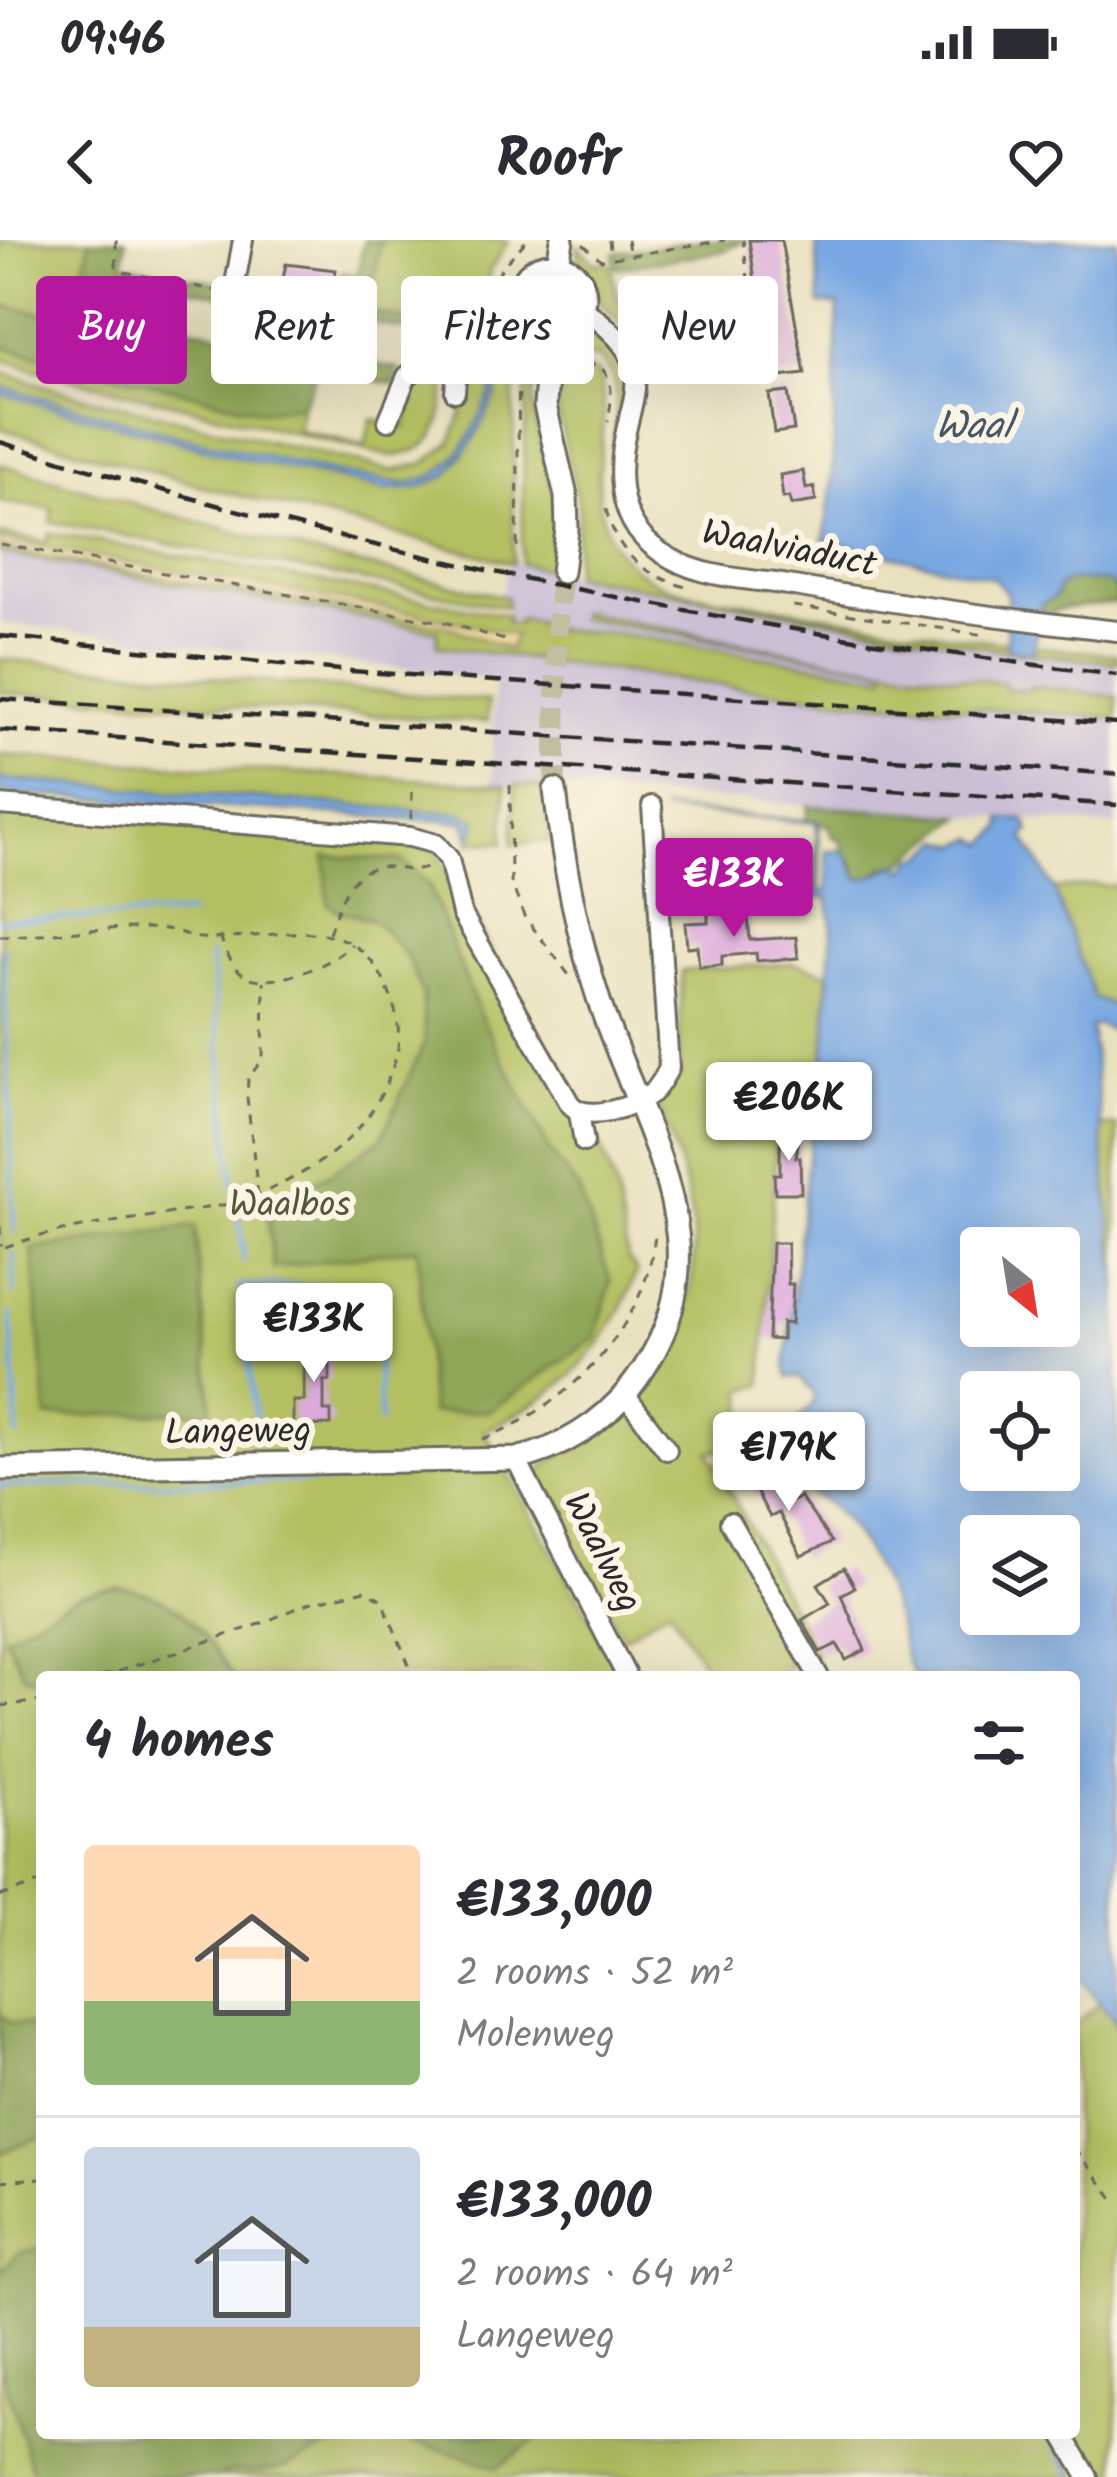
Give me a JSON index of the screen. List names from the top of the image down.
{
  "streets": {
    "main road": ["Langeweg"],
    "street": ["Waalviaduct", "Waalweg"]
  },
  "crossings": [
    ["Langeweg", "Waalweg"]
  ],
  "water": ["Waal"],
  "parks": ["Waalbos"],
  "north": "bottom right",
  "page": {
    "status": "09:46",
    "header": "Roofr",
    "chip": [
      "Buy",
      "Rent",
      "Filters",
      "New"
    ],
    "price": [
      "€133K",
      "€206K",
      "€133K",
      "€179K"
    ],
    "heading": "4 homes",
    "list": [
      {
        "name": "€133,000",
        "note": "2 rooms · 52 m² · Molenweg"
      },
      {
        "name": "€133,000",
        "note": "2 rooms · 64 m² · Langeweg"
      }
    ]
  }
}
